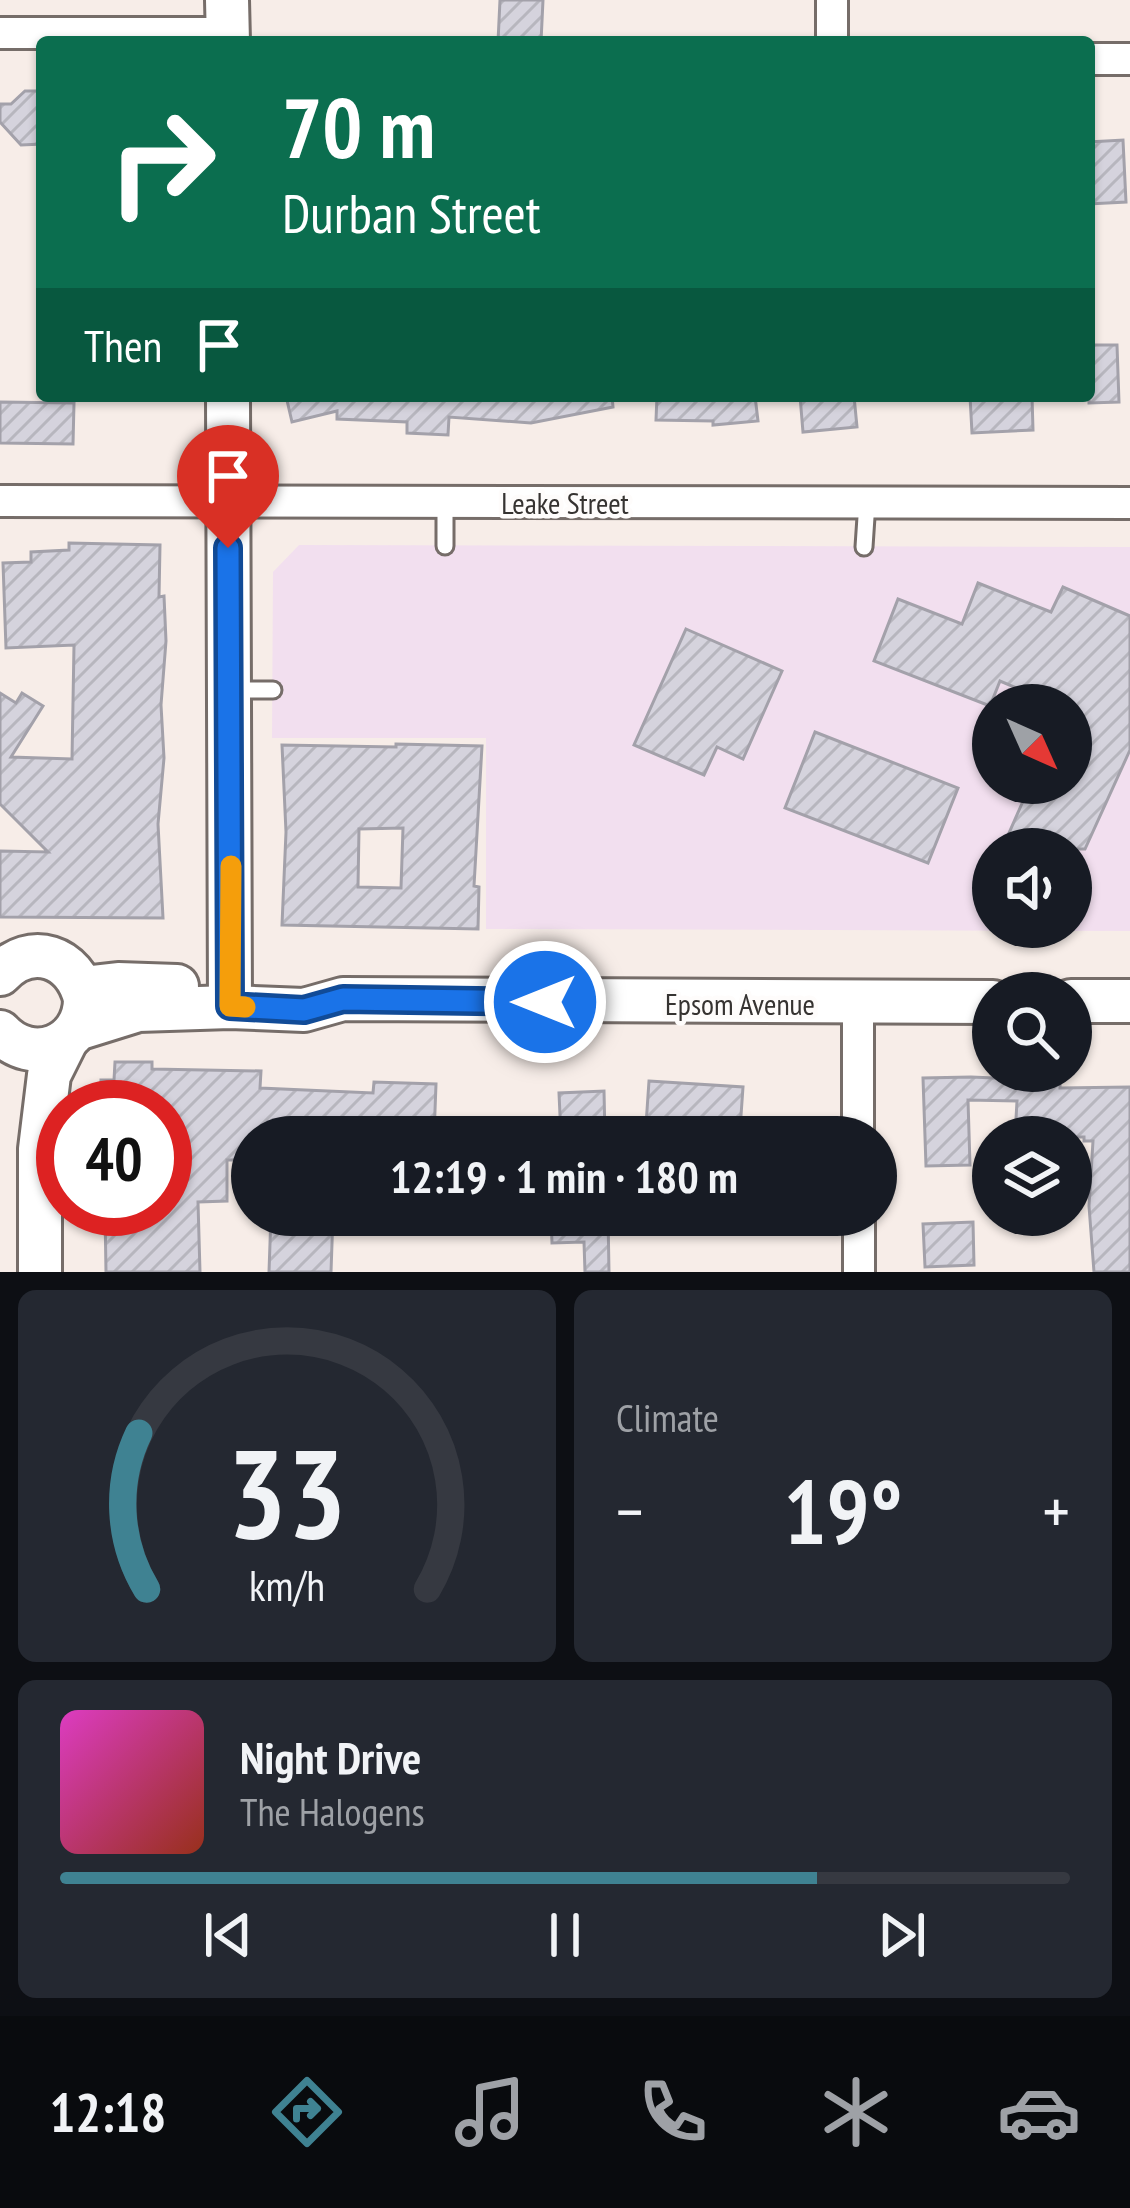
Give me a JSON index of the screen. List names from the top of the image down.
{
  "streets": {
    "street": ["Leake Street", "Epsom Avenue"]
  },
  "north": "bottom right",
  "page": {
    "turn": ["70 m", "Durban Street"],
    "then": "Then",
    "limit": "40",
    "trip": "12:19 · 1 min · 180 m",
    "tile": "Climate",
    "heat": ["−", "19°", "+"],
    "song": ["Night Drive", "The Halogens"],
    "tabs": "12:18",
    "gauge": ["33", "km/h"]
  }
}
